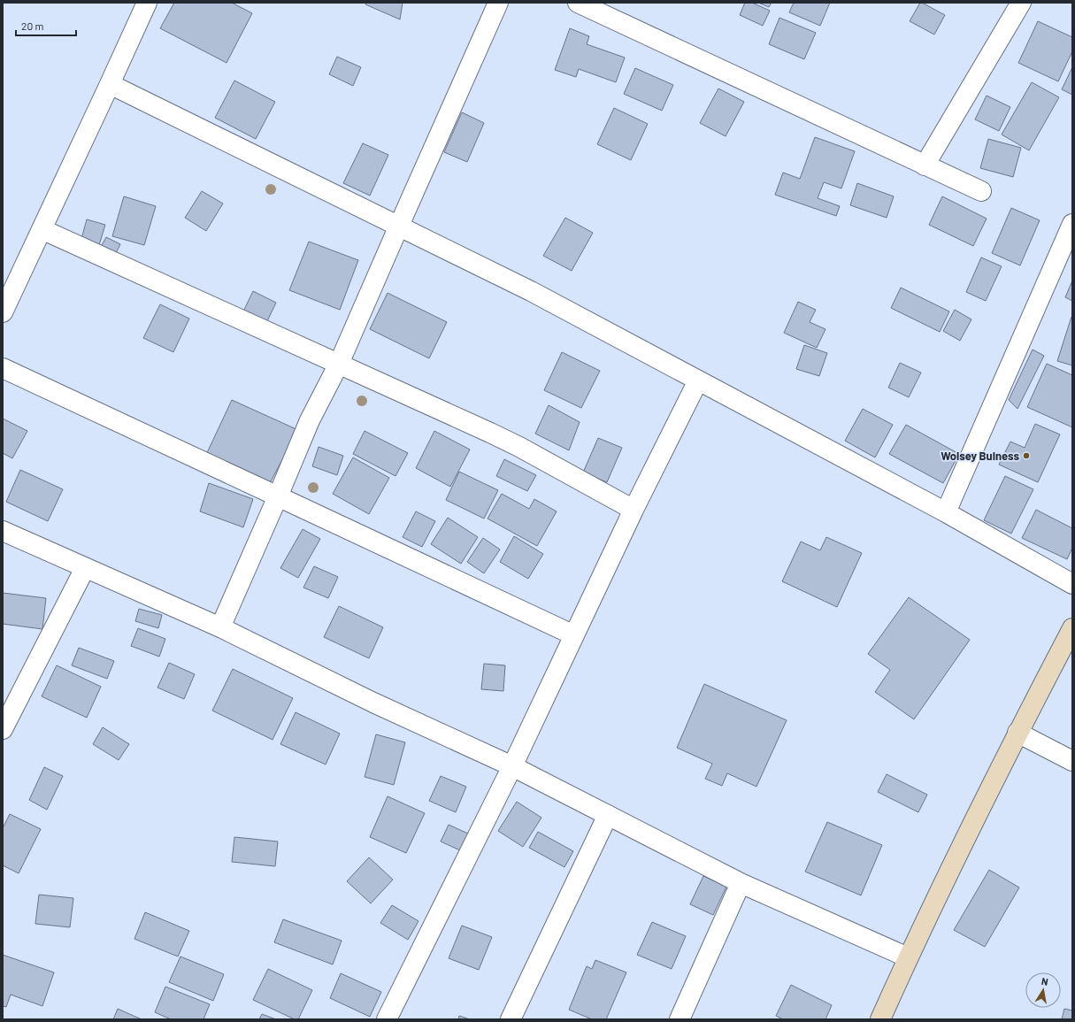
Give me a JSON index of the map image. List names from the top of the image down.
{
  "places": ["Wolsey Buiness"],
  "scale_bar": "20 m",
  "north": "top"
}
